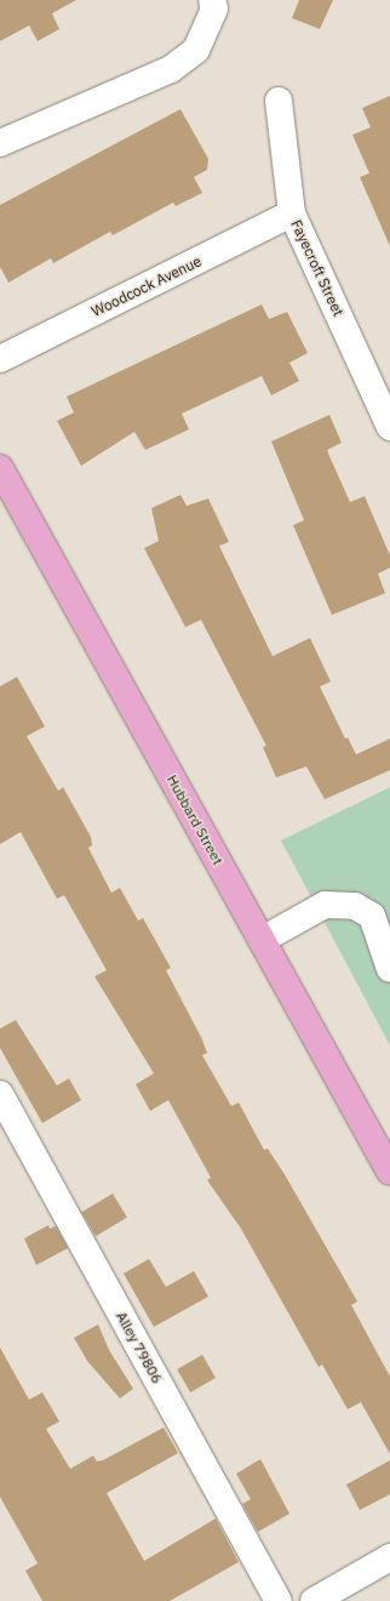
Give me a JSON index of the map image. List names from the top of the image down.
{
  "streets": {
    "main road": ["Hubbard Street"],
    "street": ["Fayecroft Street", "Woodcock Avenue", "Alley 79806"]
  },
  "crossings": [
    ["Fayecroft Street", "Woodcock Avenue"]
  ]
}
